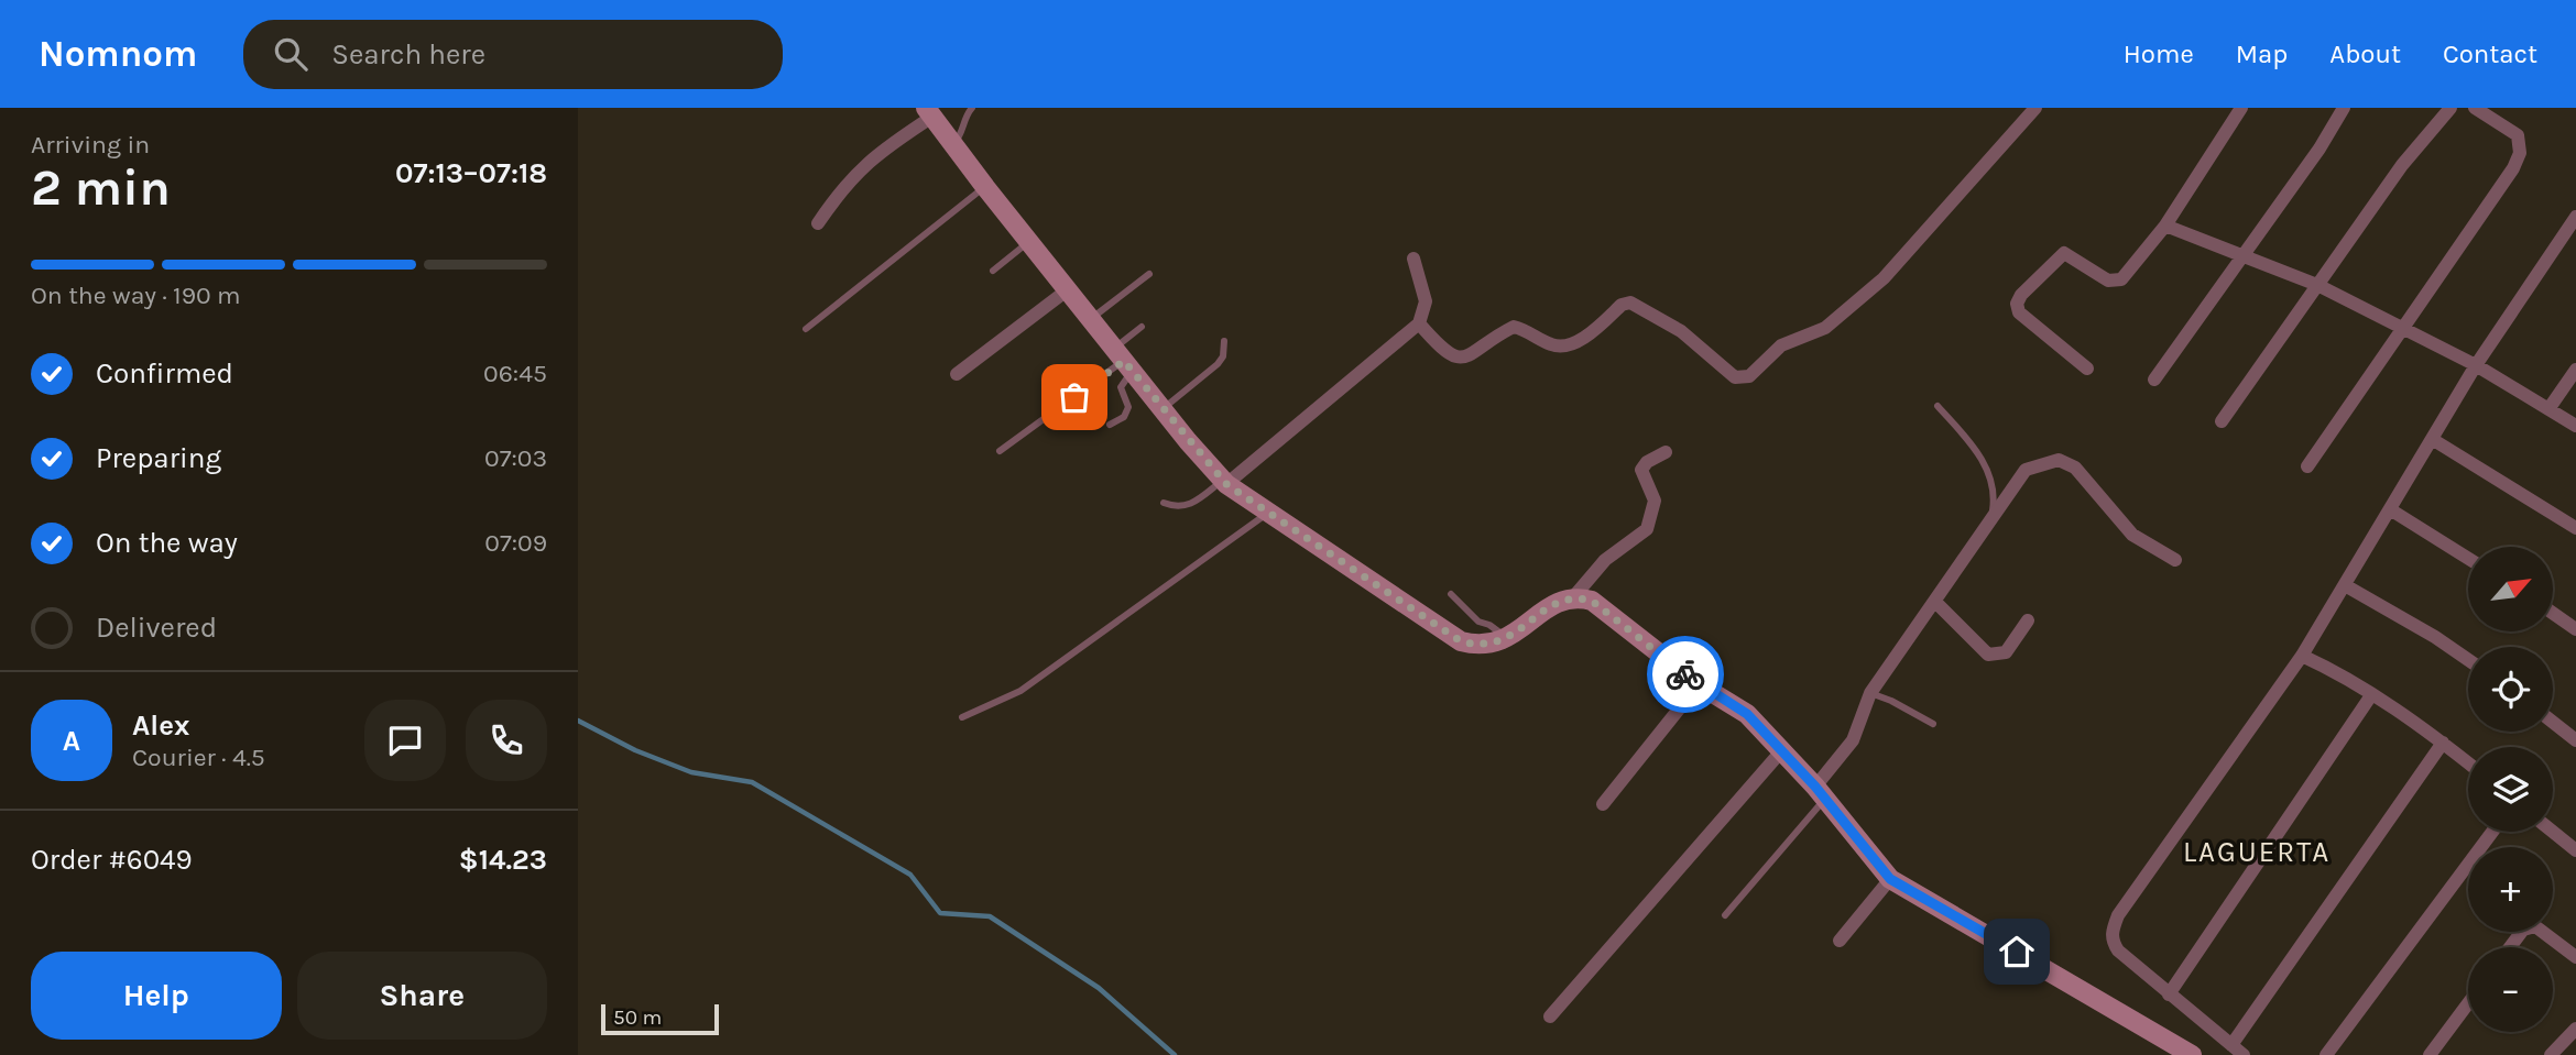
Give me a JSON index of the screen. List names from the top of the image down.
{
  "districts": ["LAGUERTA"],
  "scale_bar": "50 m",
  "north": "top right",
  "page": {
    "header": "Nomnom",
    "search": "Search here",
    "nav": [
      "Home",
      "Map",
      "About",
      "Contact"
    ],
    "heading": ["2 min", "Arriving in", "07:13–07:18"],
    "panel": [
      "Alex",
      "Courier · 4.5",
      "Order #6049",
      "$14.23"
    ],
    "bar": "On the way · 190 m",
    "list": [
      ["Confirmed", "06:45"],
      ["Preparing", "07:03"],
      ["On the way", "07:09"],
      "Delivered"
    ],
    "map_buttons": ["+", "−"],
    "round": "A",
    "buttons": ["Help", "Share"],
    "scale": "50 m"
  }
}
